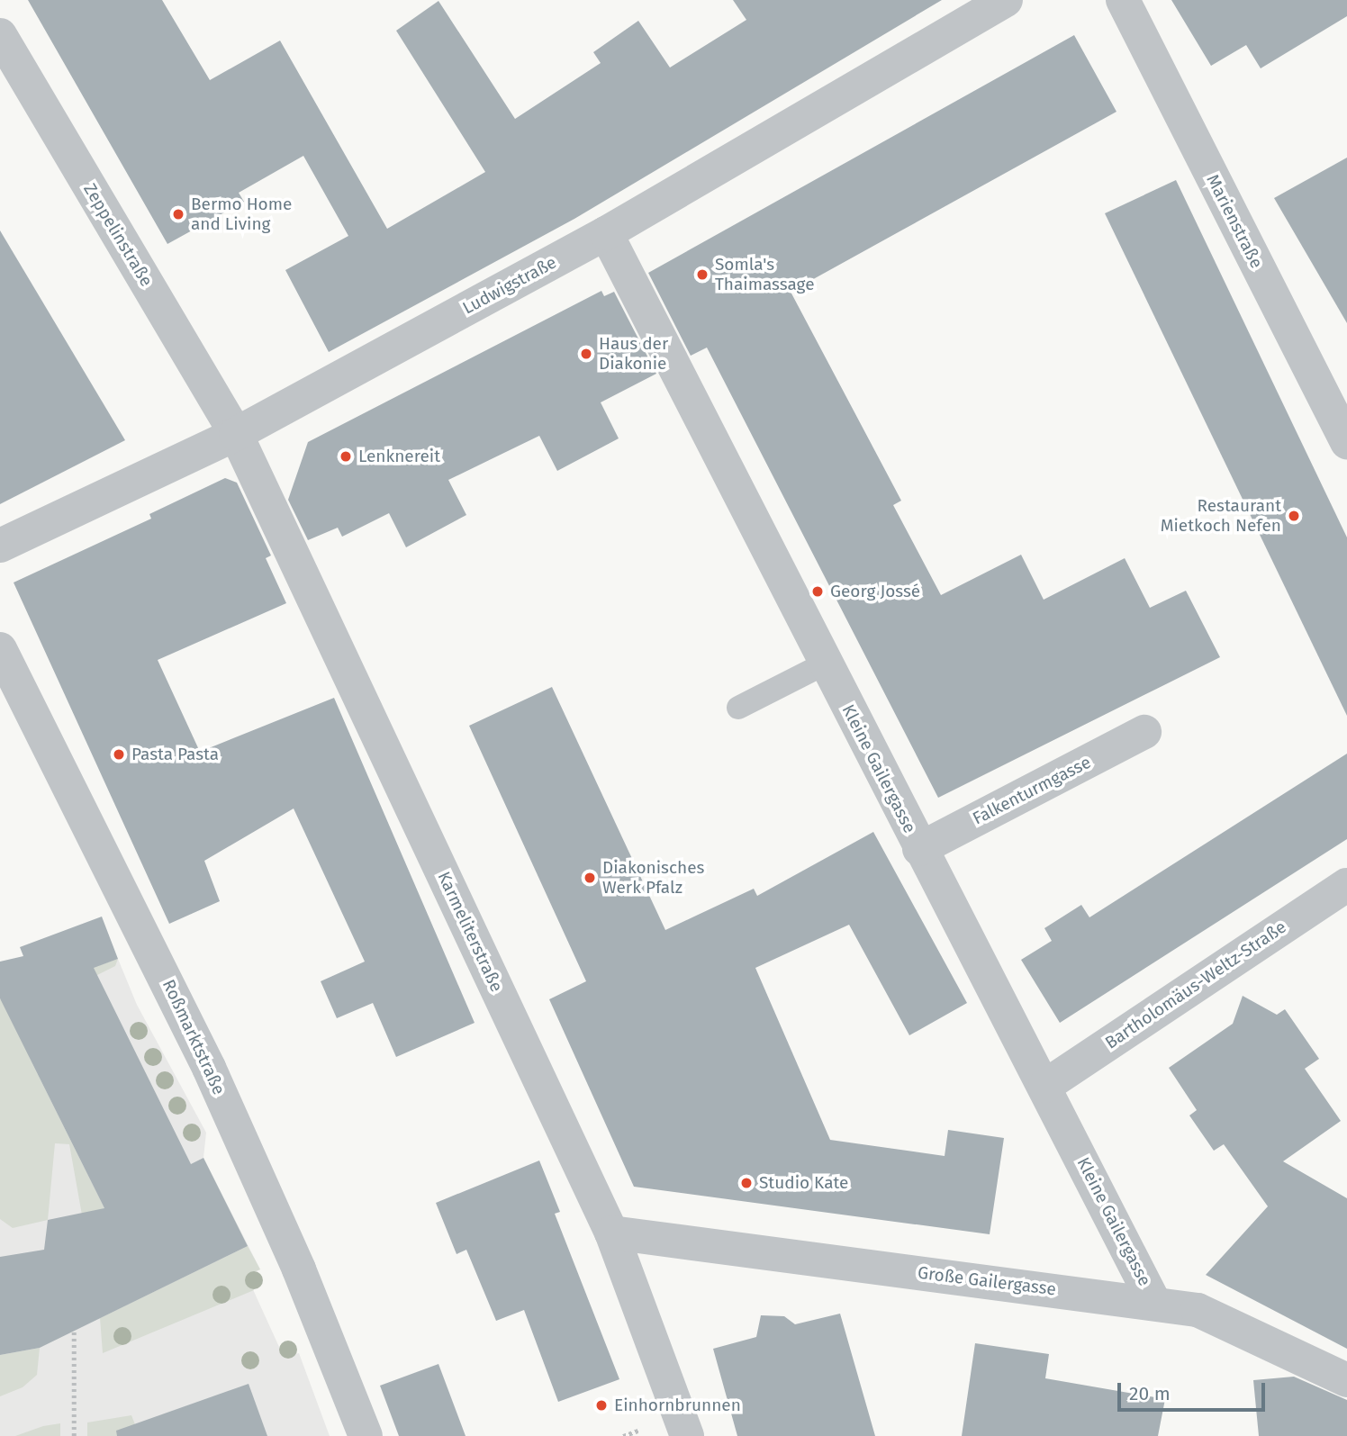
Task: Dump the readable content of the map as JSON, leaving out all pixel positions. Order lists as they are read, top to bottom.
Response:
{
  "streets": {
    "street": [
      "Marienstraße",
      "Zeppelinstraße",
      "Ludwigstraße",
      "Kleine Gailergasse",
      "Falkenturmgasse",
      "Karmeliterstraße",
      "Bartholomäus-Weltz-Straße",
      "Roßmarktstraße",
      "Große Gailergasse"
    ]
  },
  "crossings": [
    ["Zeppelinstraße", "Ludwigstraße"],
    ["Zeppelinstraße", "Karmeliterstraße"],
    ["Ludwigstraße", "Kleine Gailergasse"],
    ["Ludwigstraße", "Karmeliterstraße"],
    ["Kleine Gailergasse", "Falkenturmgasse"],
    ["Kleine Gailergasse", "Bartholomäus-Weltz-Straße"],
    ["Kleine Gailergasse", "Große Gailergasse"],
    ["Karmeliterstraße", "Große Gailergasse"]
  ],
  "places": [
    "Bermo Home and Living",
    "Somla's Thaimassage",
    "Haus der Diakonie",
    "Lenknereit",
    "Restaurant Mietkoch Nefen",
    "Georg Jossé",
    "Pasta Pasta",
    "Diakonisches Werk Pfalz",
    "Studio Kate",
    "Einhornbrunnen"
  ],
  "scale_bar": "20 m"
}
